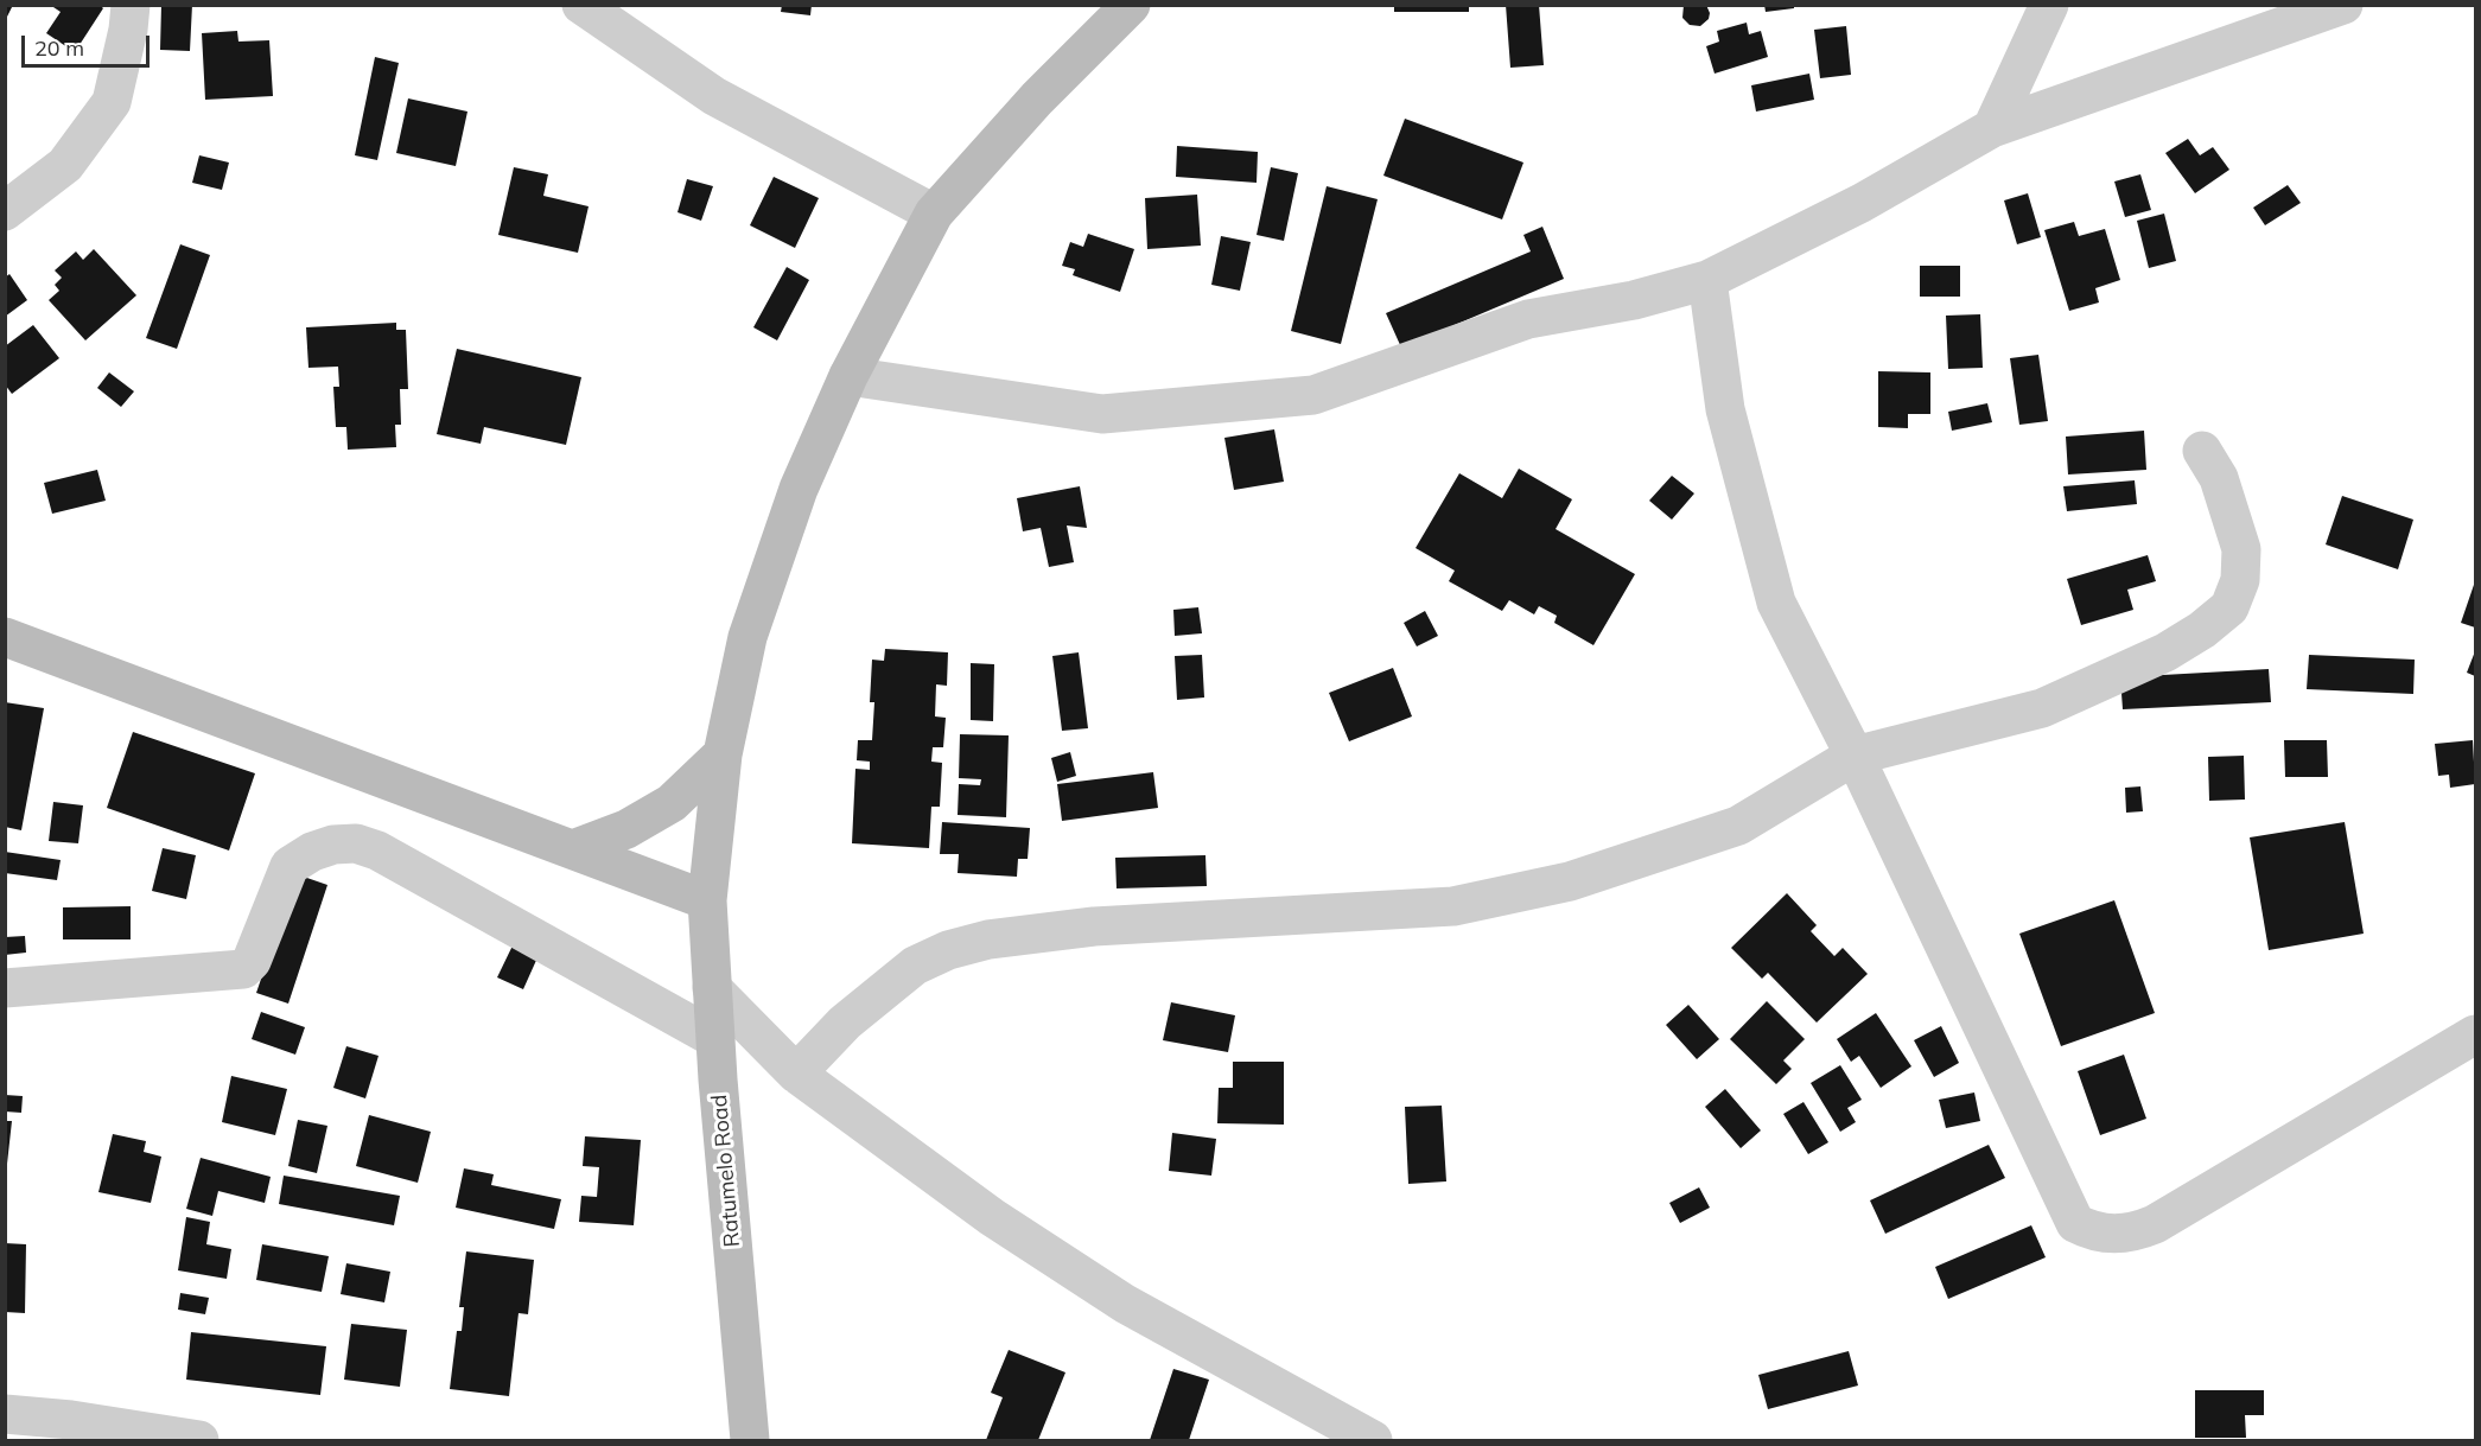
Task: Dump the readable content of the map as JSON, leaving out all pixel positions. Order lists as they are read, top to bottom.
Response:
{
  "streets": {
    "street": ["Ratumelo Road"]
  },
  "scale_bar": "20 m"
}
